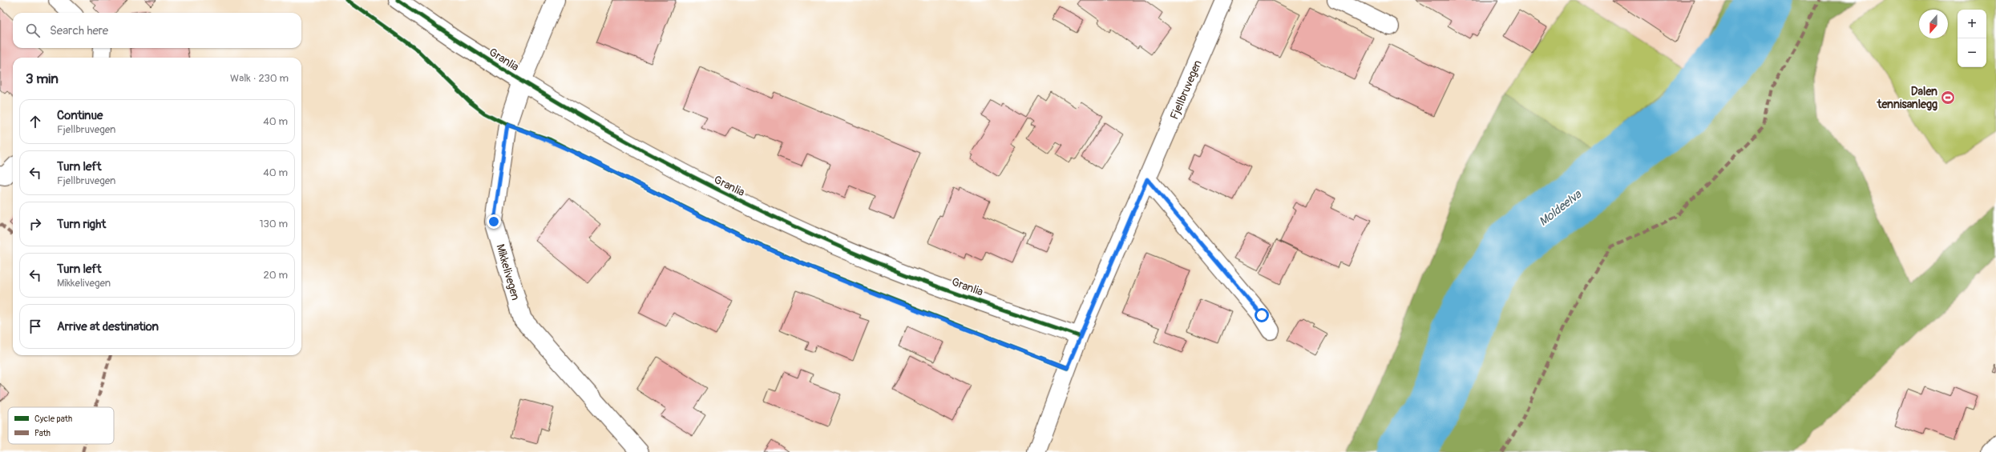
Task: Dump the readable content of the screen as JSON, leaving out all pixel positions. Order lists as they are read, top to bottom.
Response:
{
  "streets": {
    "street": ["Granlia", "Fjellbruvegen", "Mikkelivegen"]
  },
  "crossings": [
    ["Granlia", "Fjellbruvegen"],
    ["Granlia", "Mikkelivegen"]
  ],
  "water": ["Moldeelva"],
  "places": {
    "sports": ["Dalen tennisanlegg"]
  },
  "legend": ["Cycle path", "Path"],
  "north": "bottom",
  "page": {
    "map_buttons": ["+", "−"],
    "search": "Search here",
    "heading": ["3 min", "Walk · 230 m"],
    "list": [
      ["Continue", "Fjellbruvegen", "40 m"],
      ["Turn left", "Fjellbruvegen", "40 m"],
      ["Turn right", "130 m"],
      ["Turn left", "Mikkelivegen", "20 m"],
      "Arrive at destination"
    ]
  }
}
